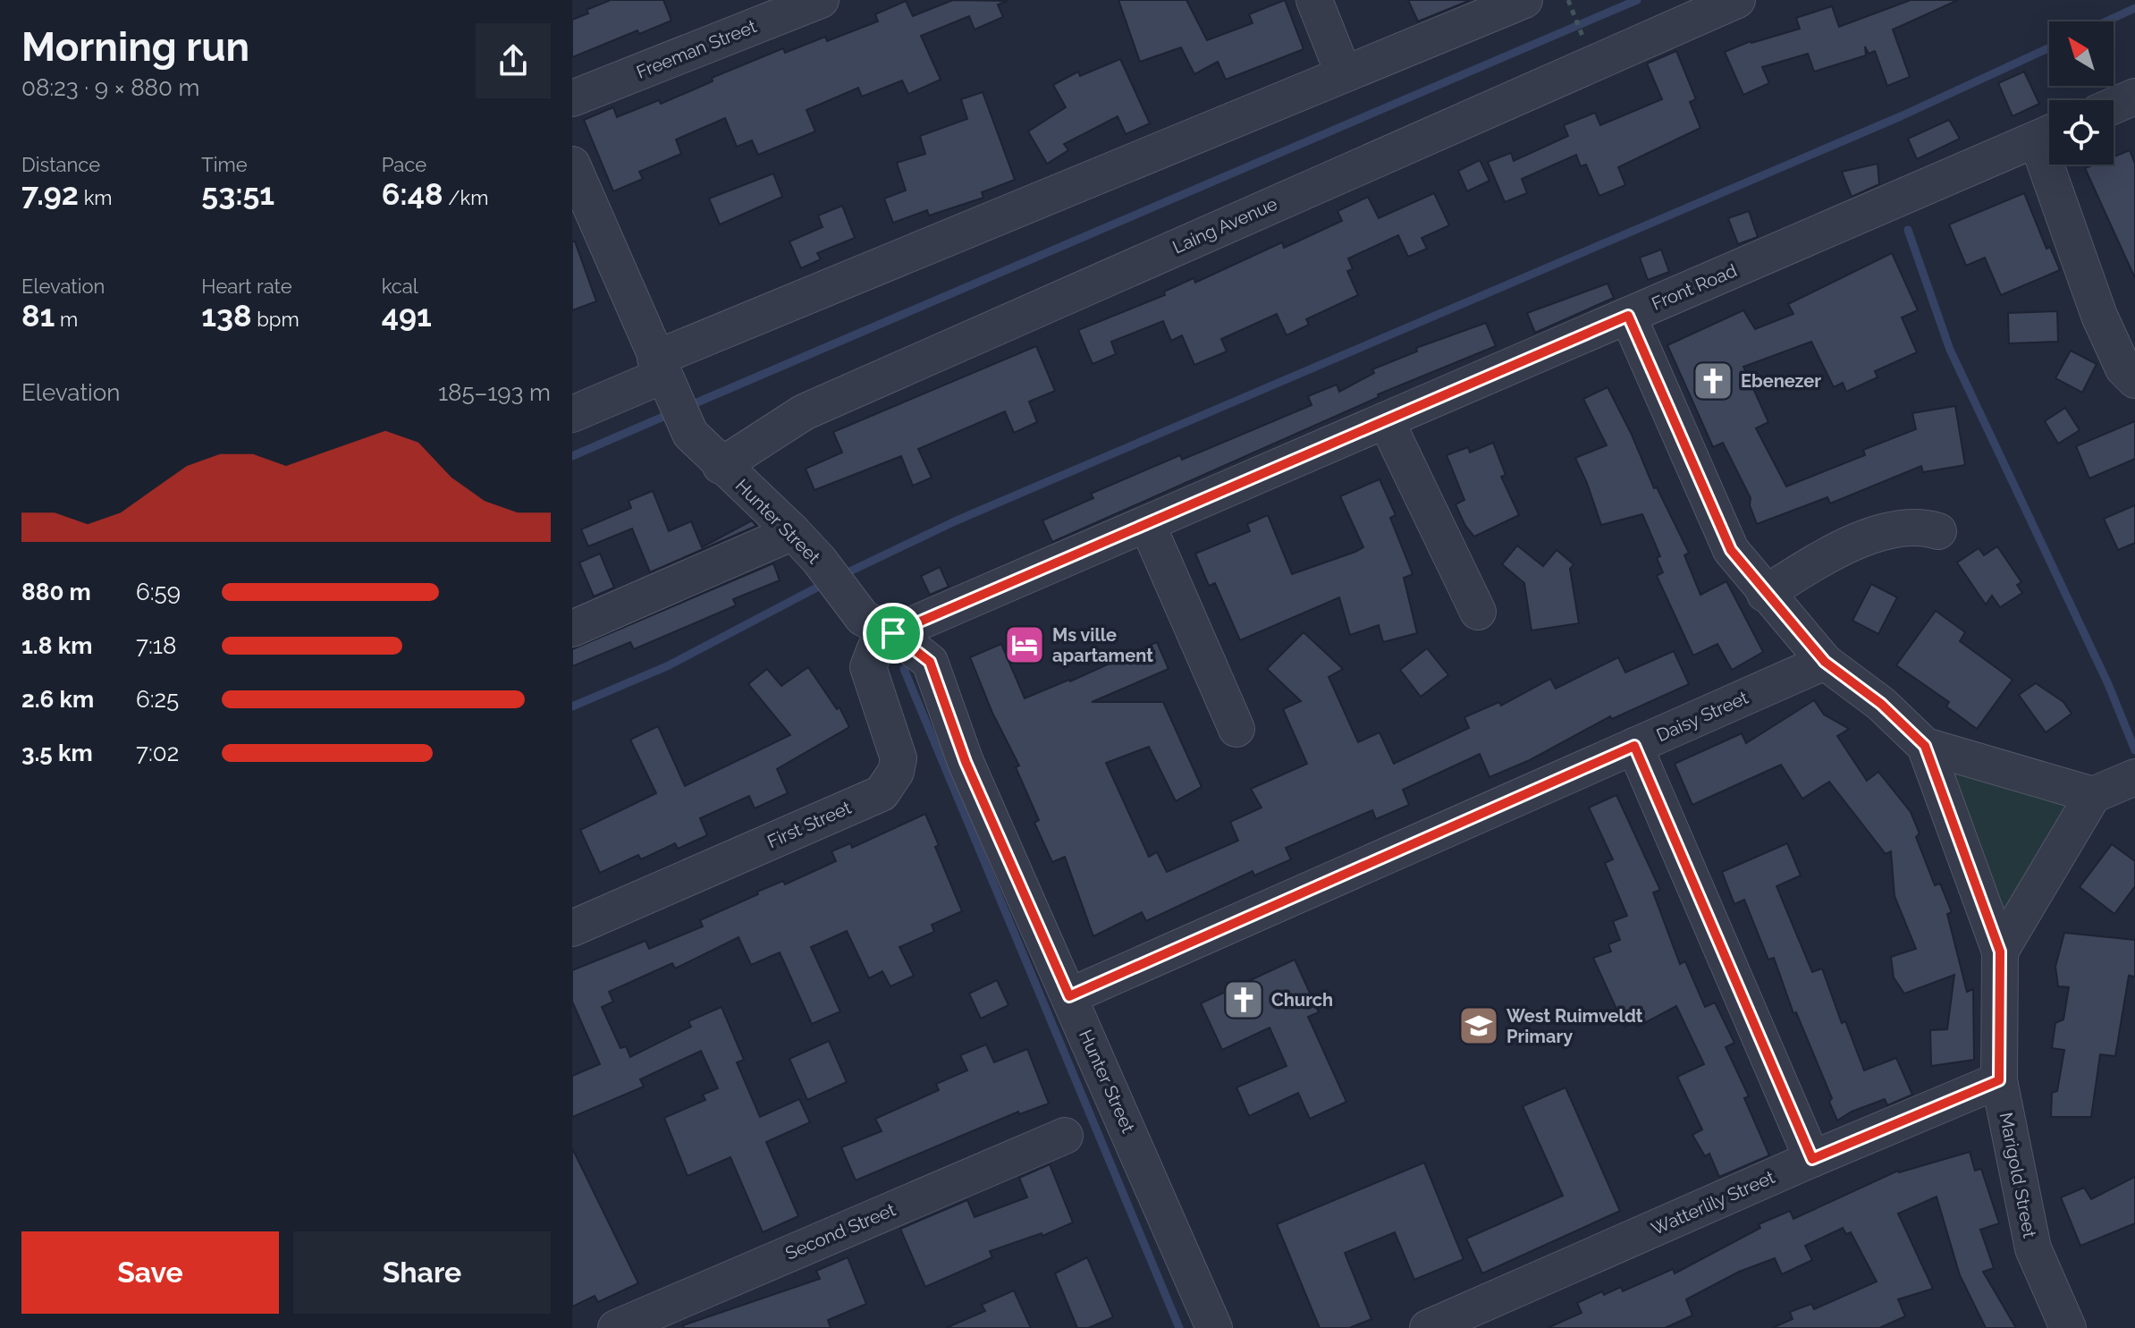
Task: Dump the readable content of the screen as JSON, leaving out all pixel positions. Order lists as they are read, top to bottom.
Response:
{
  "streets": {
    "street": [
      "Freeman Street",
      "Laing Avenue",
      "Front Road",
      "Hunter Street",
      "Daisy Street",
      "First Street",
      "Marigold Street",
      "Watterlily Street",
      "Second Street"
    ]
  },
  "crossings": [
    ["Laing Avenue", "Hunter Street"],
    ["Front Road", "Hunter Street"],
    ["Front Road", "First Street"],
    ["Front Road", "Marigold Street"],
    ["Hunter Street", "Daisy Street"],
    ["Hunter Street", "First Street"],
    ["Daisy Street", "Marigold Street"],
    ["Marigold Street", "Watterlily Street"]
  ],
  "places": {
    "church": ["Ebenezer", "Church"],
    "hotel": ["Ms ville apartament"],
    "school or university": ["West Ruimveldt Primary"]
  },
  "north": "top left",
  "page": {
    "heading": ["Morning run", "08:23 · 9 × 880 m"],
    "stats": [
      ["Distance", "7.92 km"],
      ["Time", "53:51"],
      ["Pace", "6:48 /km"],
      ["Elevation", "81 m"],
      ["Heart rate", "138 bpm"],
      ["kcal", "491"]
    ],
    "chart": ["Elevation", "185–193 m"],
    "list": [
      {
        "name": "880 m",
        "note": "6:59"
      },
      {
        "name": "1.8 km",
        "note": "7:18"
      },
      {
        "name": "2.6 km",
        "note": "6:25"
      },
      {
        "name": "3.5 km",
        "note": "7:02"
      }
    ],
    "buttons": ["Save", "Share"]
  }
}
